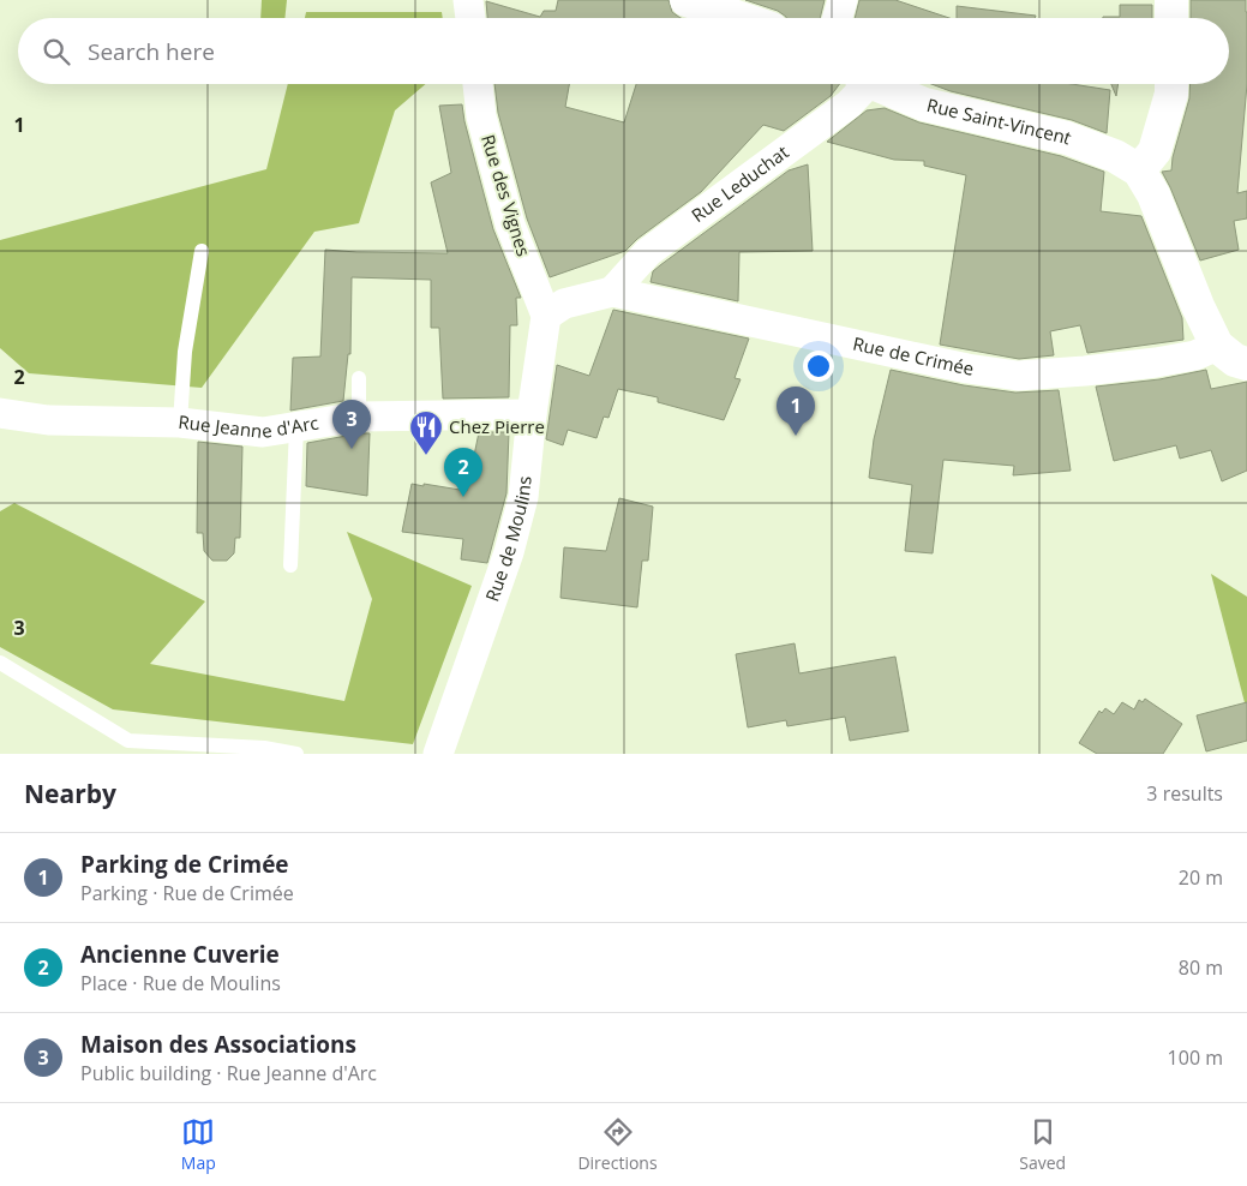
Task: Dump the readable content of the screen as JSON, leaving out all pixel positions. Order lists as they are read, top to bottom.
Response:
{
  "streets": {
    "street": [
      "Rue Saint-Vincent",
      "Rue Leduchat",
      "Rue des Vignes",
      "Rue de Crimée",
      "Rue Jeanne d'Arc",
      "Rue de Moulins"
    ]
  },
  "crossings": [
    ["Rue Leduchat", "Rue de Crimée"],
    ["Rue des Vignes", "Rue de Crimée"],
    ["Rue des Vignes", "Rue de Moulins"],
    ["Rue de Crimée", "Rue de Moulins"],
    ["Rue Jeanne d'Arc", "Rue de Moulins"]
  ],
  "places": {
    "restaurant": ["Chez Pierre"]
  },
  "page": {
    "search": "Search here",
    "pins": ["1", "3", "2"],
    "heading": ["Nearby", "3 results"],
    "list": [
      {
        "mark": "1",
        "name": "Parking de Crimée",
        "note": "Parking · Rue de Crimée",
        "value": "20 m"
      },
      {
        "mark": "2",
        "name": "Ancienne Cuverie",
        "note": "Place · Rue de Moulins",
        "value": "80 m"
      },
      {
        "mark": "3",
        "name": "Maison des Associations",
        "note": "Public building · Rue Jeanne d'Arc",
        "value": "100 m"
      }
    ],
    "nav": ["Map", "Directions", "Saved"]
  },
  "grid": {
    "rows": ["1", "2", "3"]
  }
}
